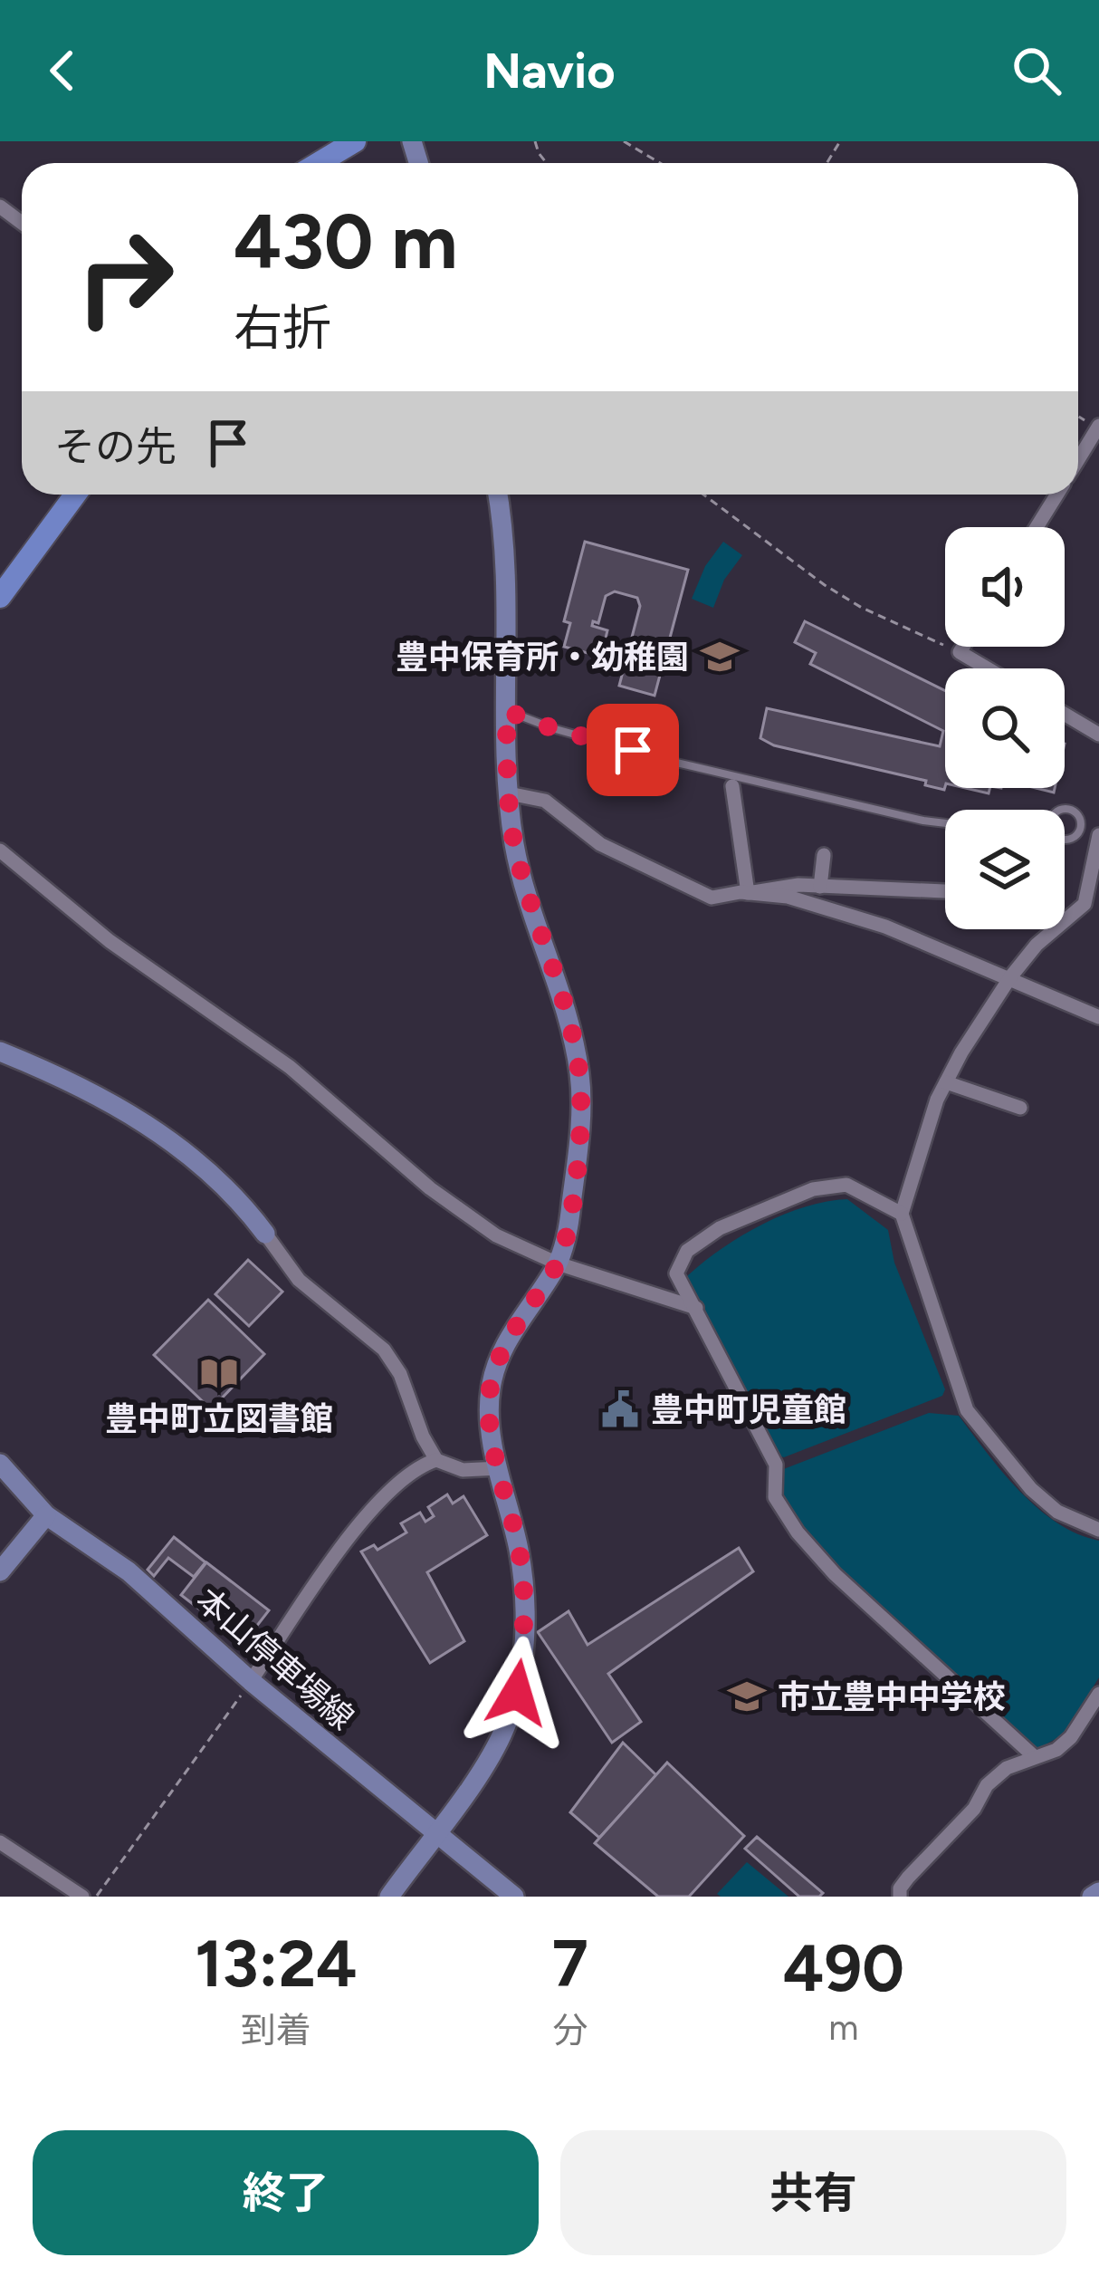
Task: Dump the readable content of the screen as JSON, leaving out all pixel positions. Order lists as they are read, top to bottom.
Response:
{
  "streets": {
    "street": ["本山停車場線"]
  },
  "places": {
    "school or university": ["豊中保育所・幼稚園", "市立豊中中学校"],
    "library": ["豊中町立図書館"],
    "public building": ["豊中町児童館"]
  },
  "page": {
    "header": "Navio",
    "turn": ["430 m", "右折"],
    "then": "その先",
    "eta": [
      "13:24",
      "到着",
      "7",
      "分",
      "490",
      "m"
    ],
    "buttons": ["終了", "共有"]
  }
}
